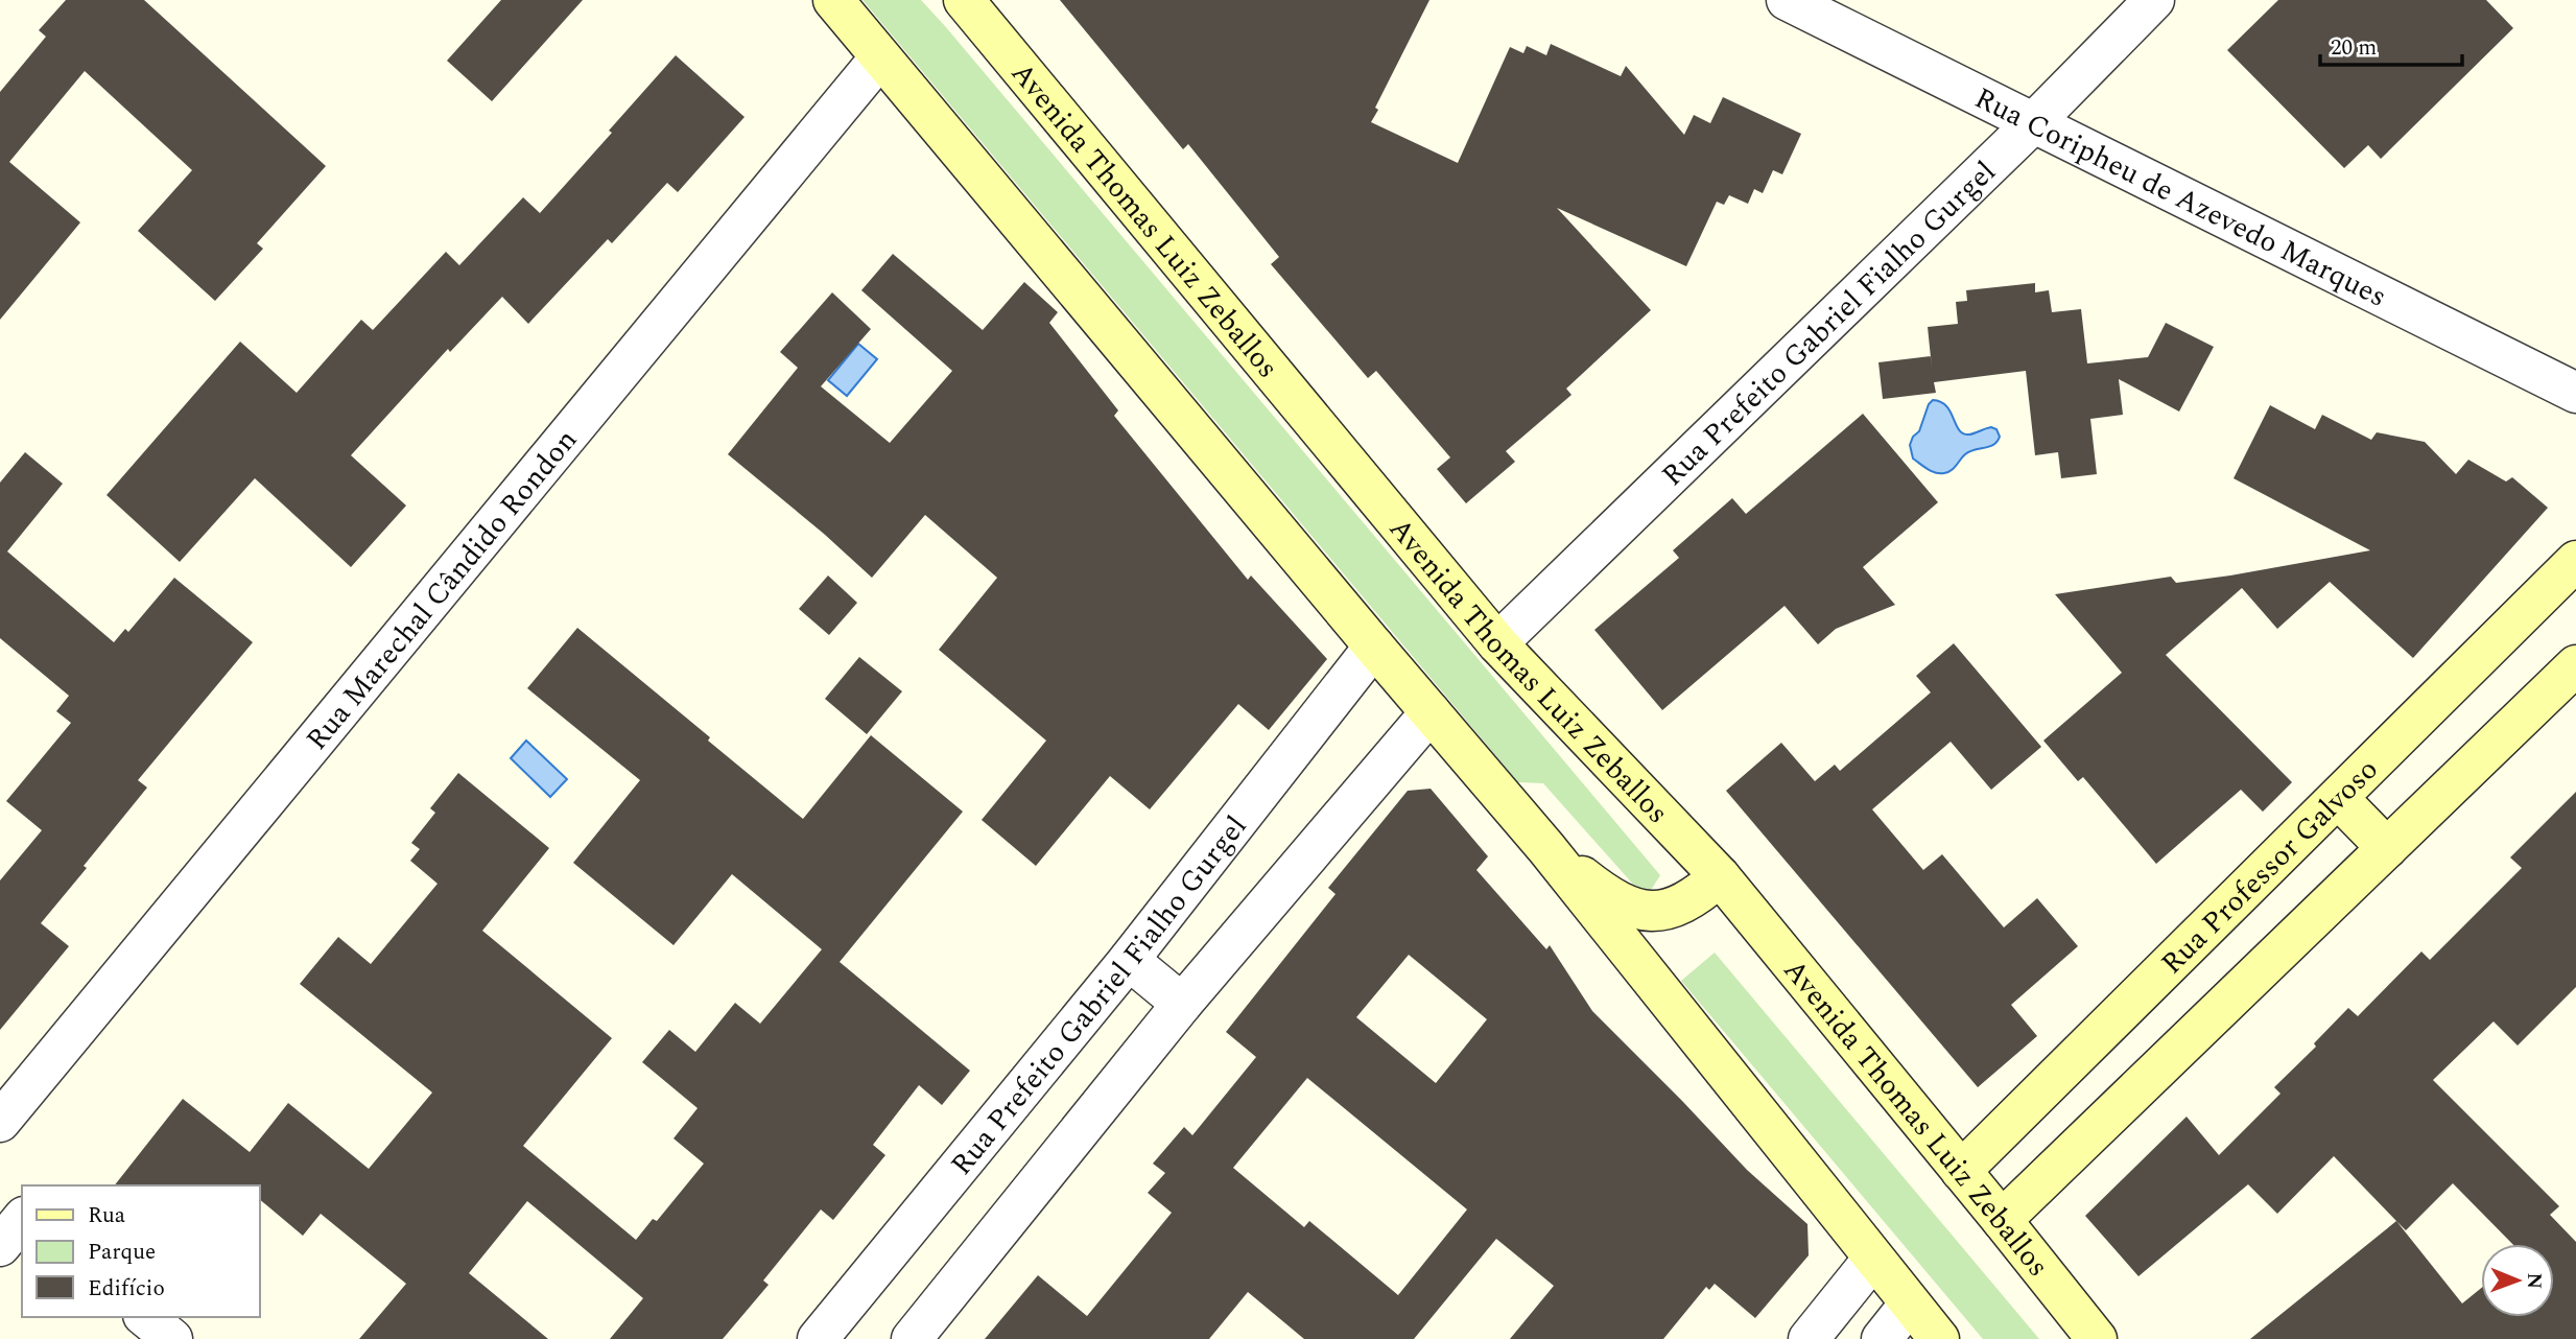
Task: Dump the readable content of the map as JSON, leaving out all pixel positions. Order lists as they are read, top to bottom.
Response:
{
  "streets": {
    "main road": ["Avenida Thomas Luiz Zeballos", "Rua Professor Galvoso"],
    "street": ["Rua Coripheu de Azevedo Marques", "Rua Prefeito Gabriel Fialho Gurgel", "Rua Marechal Cândido Rondon"]
  },
  "crossings": [
    ["Rua Coripheu de Azevedo Marques", "Rua Prefeito Gabriel Fialho Gurgel"],
    ["Avenida Thomas Luiz Zeballos", "Rua Prefeito Gabriel Fialho Gurgel"],
    ["Avenida Thomas Luiz Zeballos", "Rua Professor Galvoso"]
  ],
  "legend": ["Rua", "Parque", "Edifício"],
  "scale_bar": "20 m",
  "north": "right"
}
